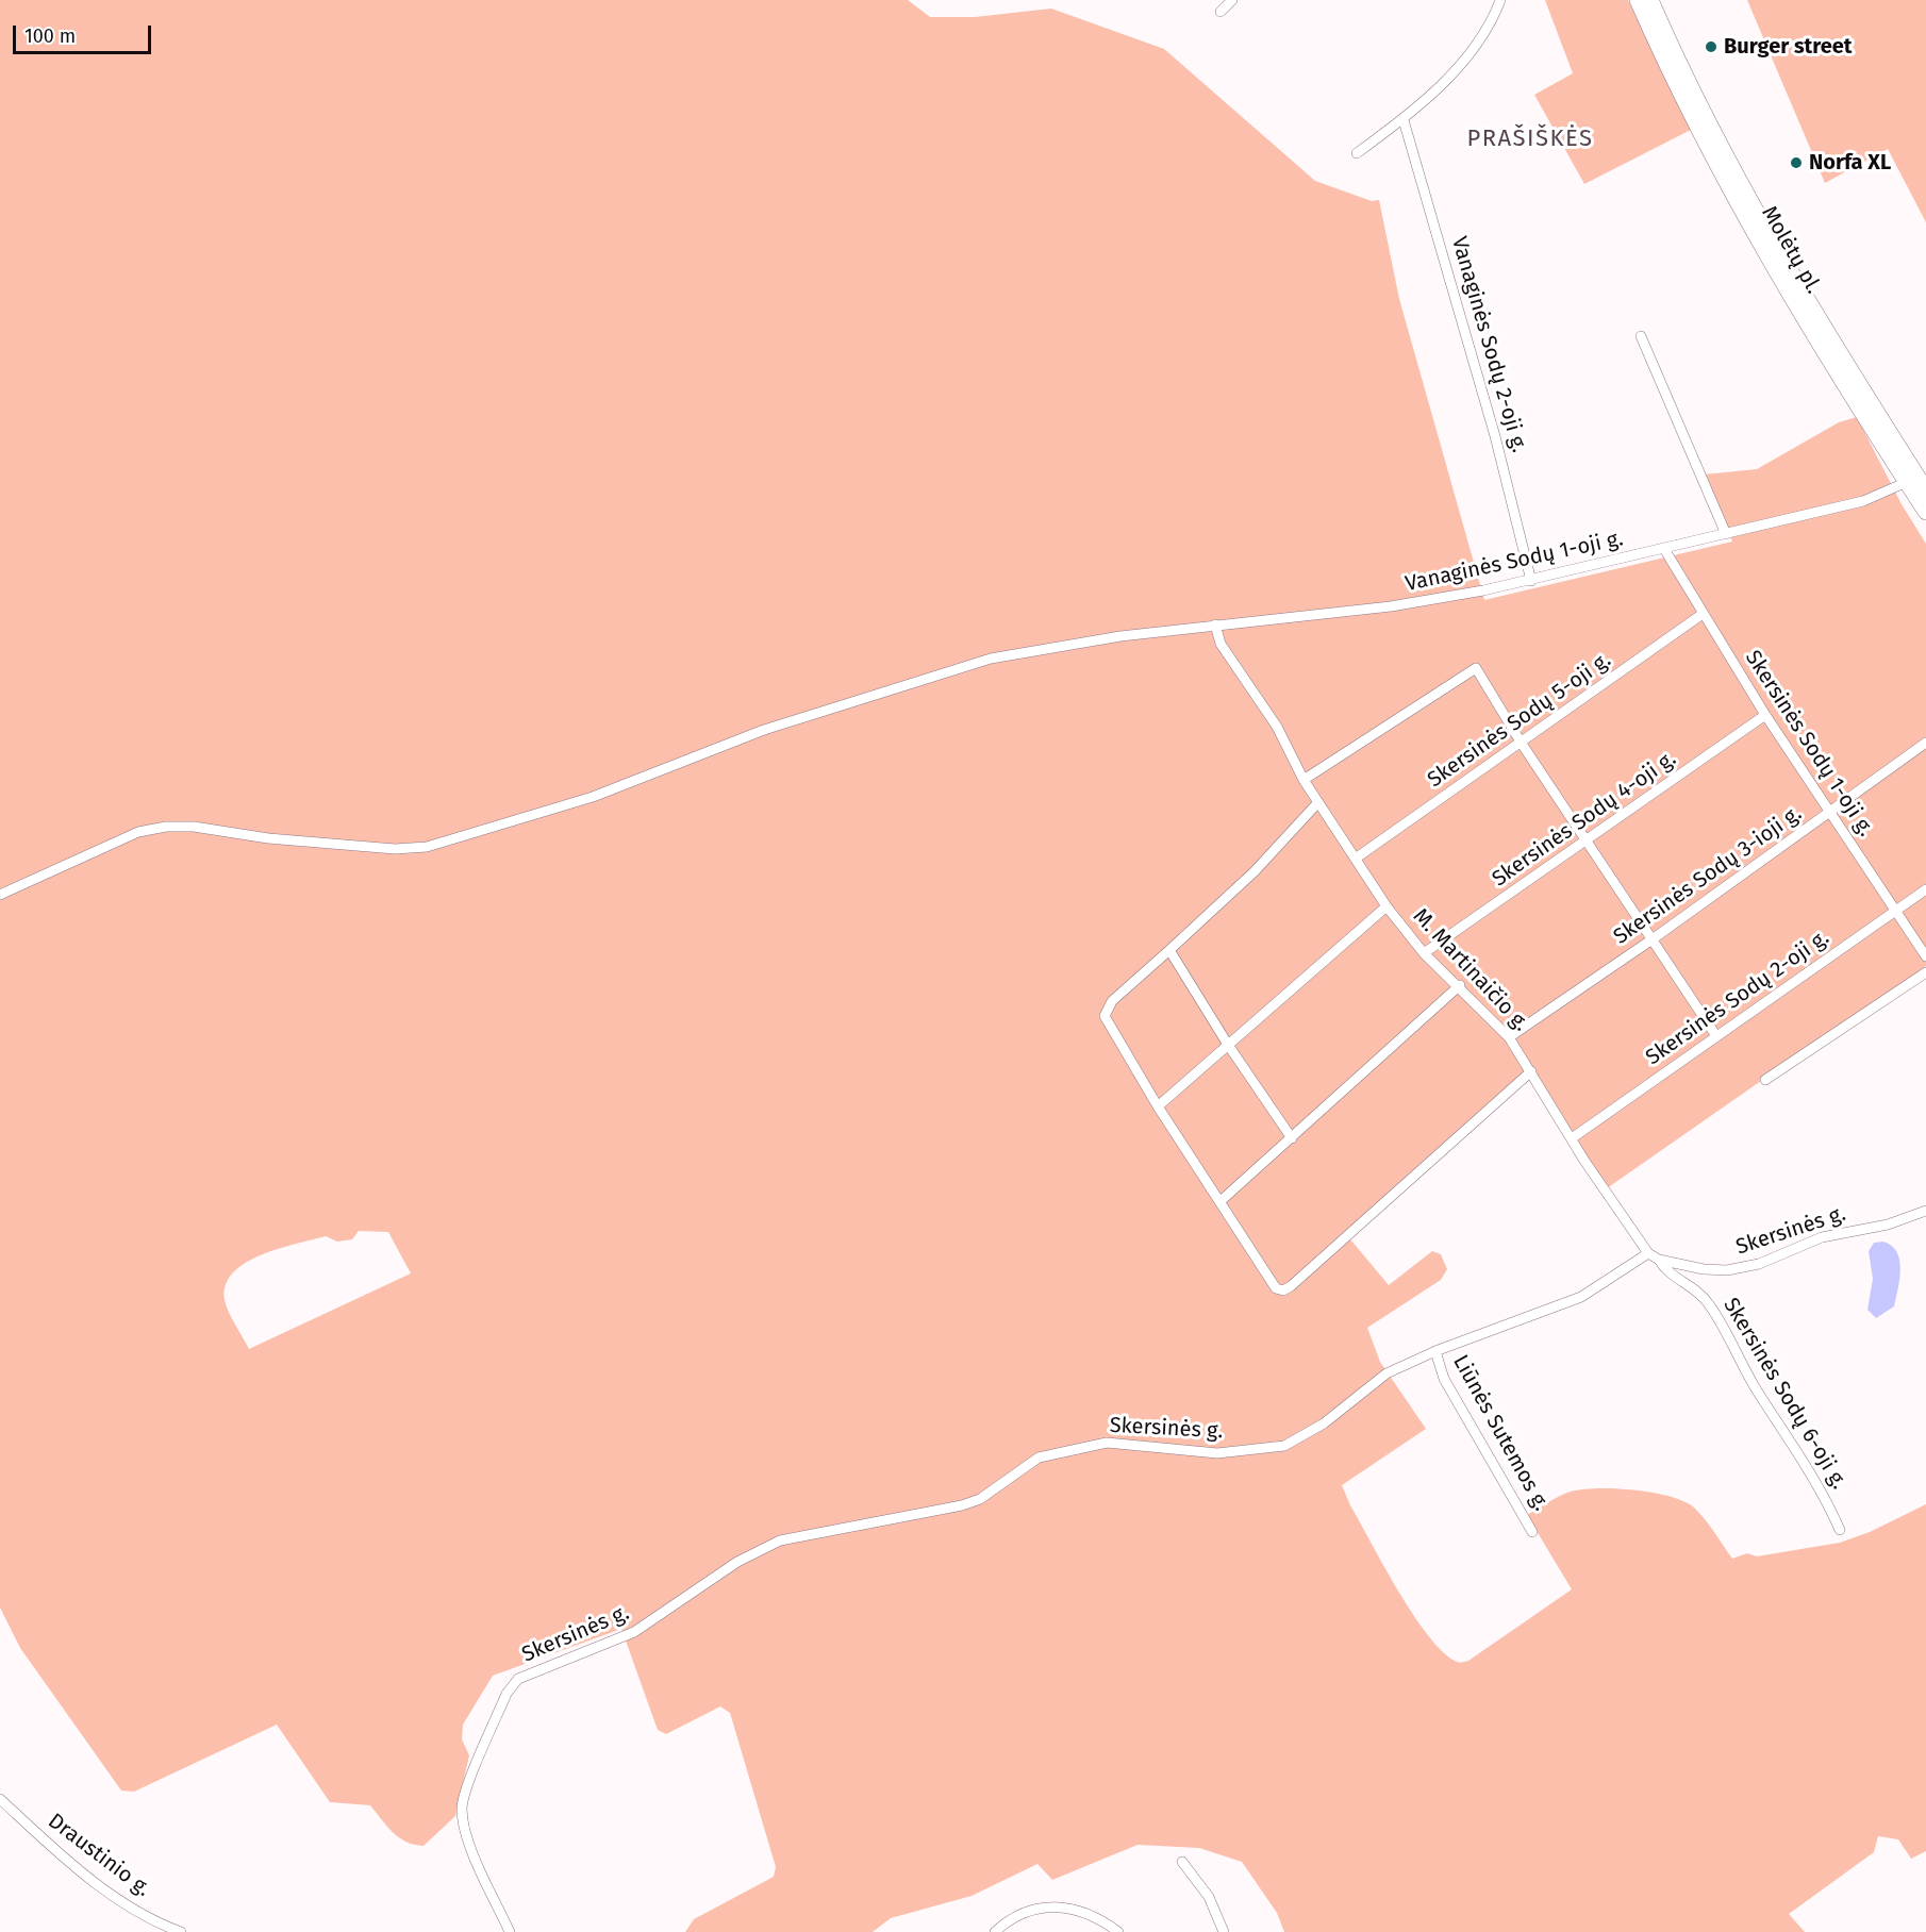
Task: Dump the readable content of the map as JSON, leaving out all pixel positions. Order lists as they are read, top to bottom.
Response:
{
  "streets": {
    "highway": ["Molėtų pl."],
    "street": [
      "Vanaginės Sodų 2-oji g.",
      "Vanaginės Sodų 1-oji g.",
      "Skersinės Sodų 5-oji g.",
      "Skersinės Sodų 1-oji g.",
      "Skersinės Sodų 4-oji g.",
      "Skersinės Sodų 3-ioji g.",
      "M. Martinaičio g.",
      "Skersinės Sodų 2-oji g.",
      "Skersinės g.",
      "Skersinės Sodų 6-oji g.",
      "Liūnės Sutemos g.",
      "Draustinio g."
    ]
  },
  "crossings": [
    ["Molėtų pl.", "Vanaginės Sodų 1-oji g."],
    ["Vanaginės Sodų 2-oji g.", "Vanaginės Sodų 1-oji g."],
    ["Vanaginės Sodų 1-oji g.", "Skersinės Sodų 1-oji g."],
    ["Skersinės Sodų 5-oji g.", "Skersinės Sodų 1-oji g."],
    ["Skersinės Sodų 5-oji g.", "M. Martinaičio g."],
    ["Skersinės Sodų 1-oji g.", "Skersinės Sodų 4-oji g."],
    ["Skersinės Sodų 1-oji g.", "Skersinės Sodų 3-ioji g."],
    ["Skersinės Sodų 1-oji g.", "Skersinės Sodų 2-oji g."],
    ["Skersinės Sodų 4-oji g.", "M. Martinaičio g."],
    ["Skersinės Sodų 3-ioji g.", "M. Martinaičio g."],
    ["M. Martinaičio g.", "Skersinės Sodų 2-oji g."],
    ["M. Martinaičio g.", "Skersinės g."],
    ["Skersinės g.", "Skersinės Sodų 6-oji g."],
    ["Skersinės g.", "Liūnės Sutemos g."]
  ],
  "districts": ["PRAŠIŠKĖS"],
  "places": ["Burger street", "Norfa XL"],
  "scale_bar": "100 m"
}
